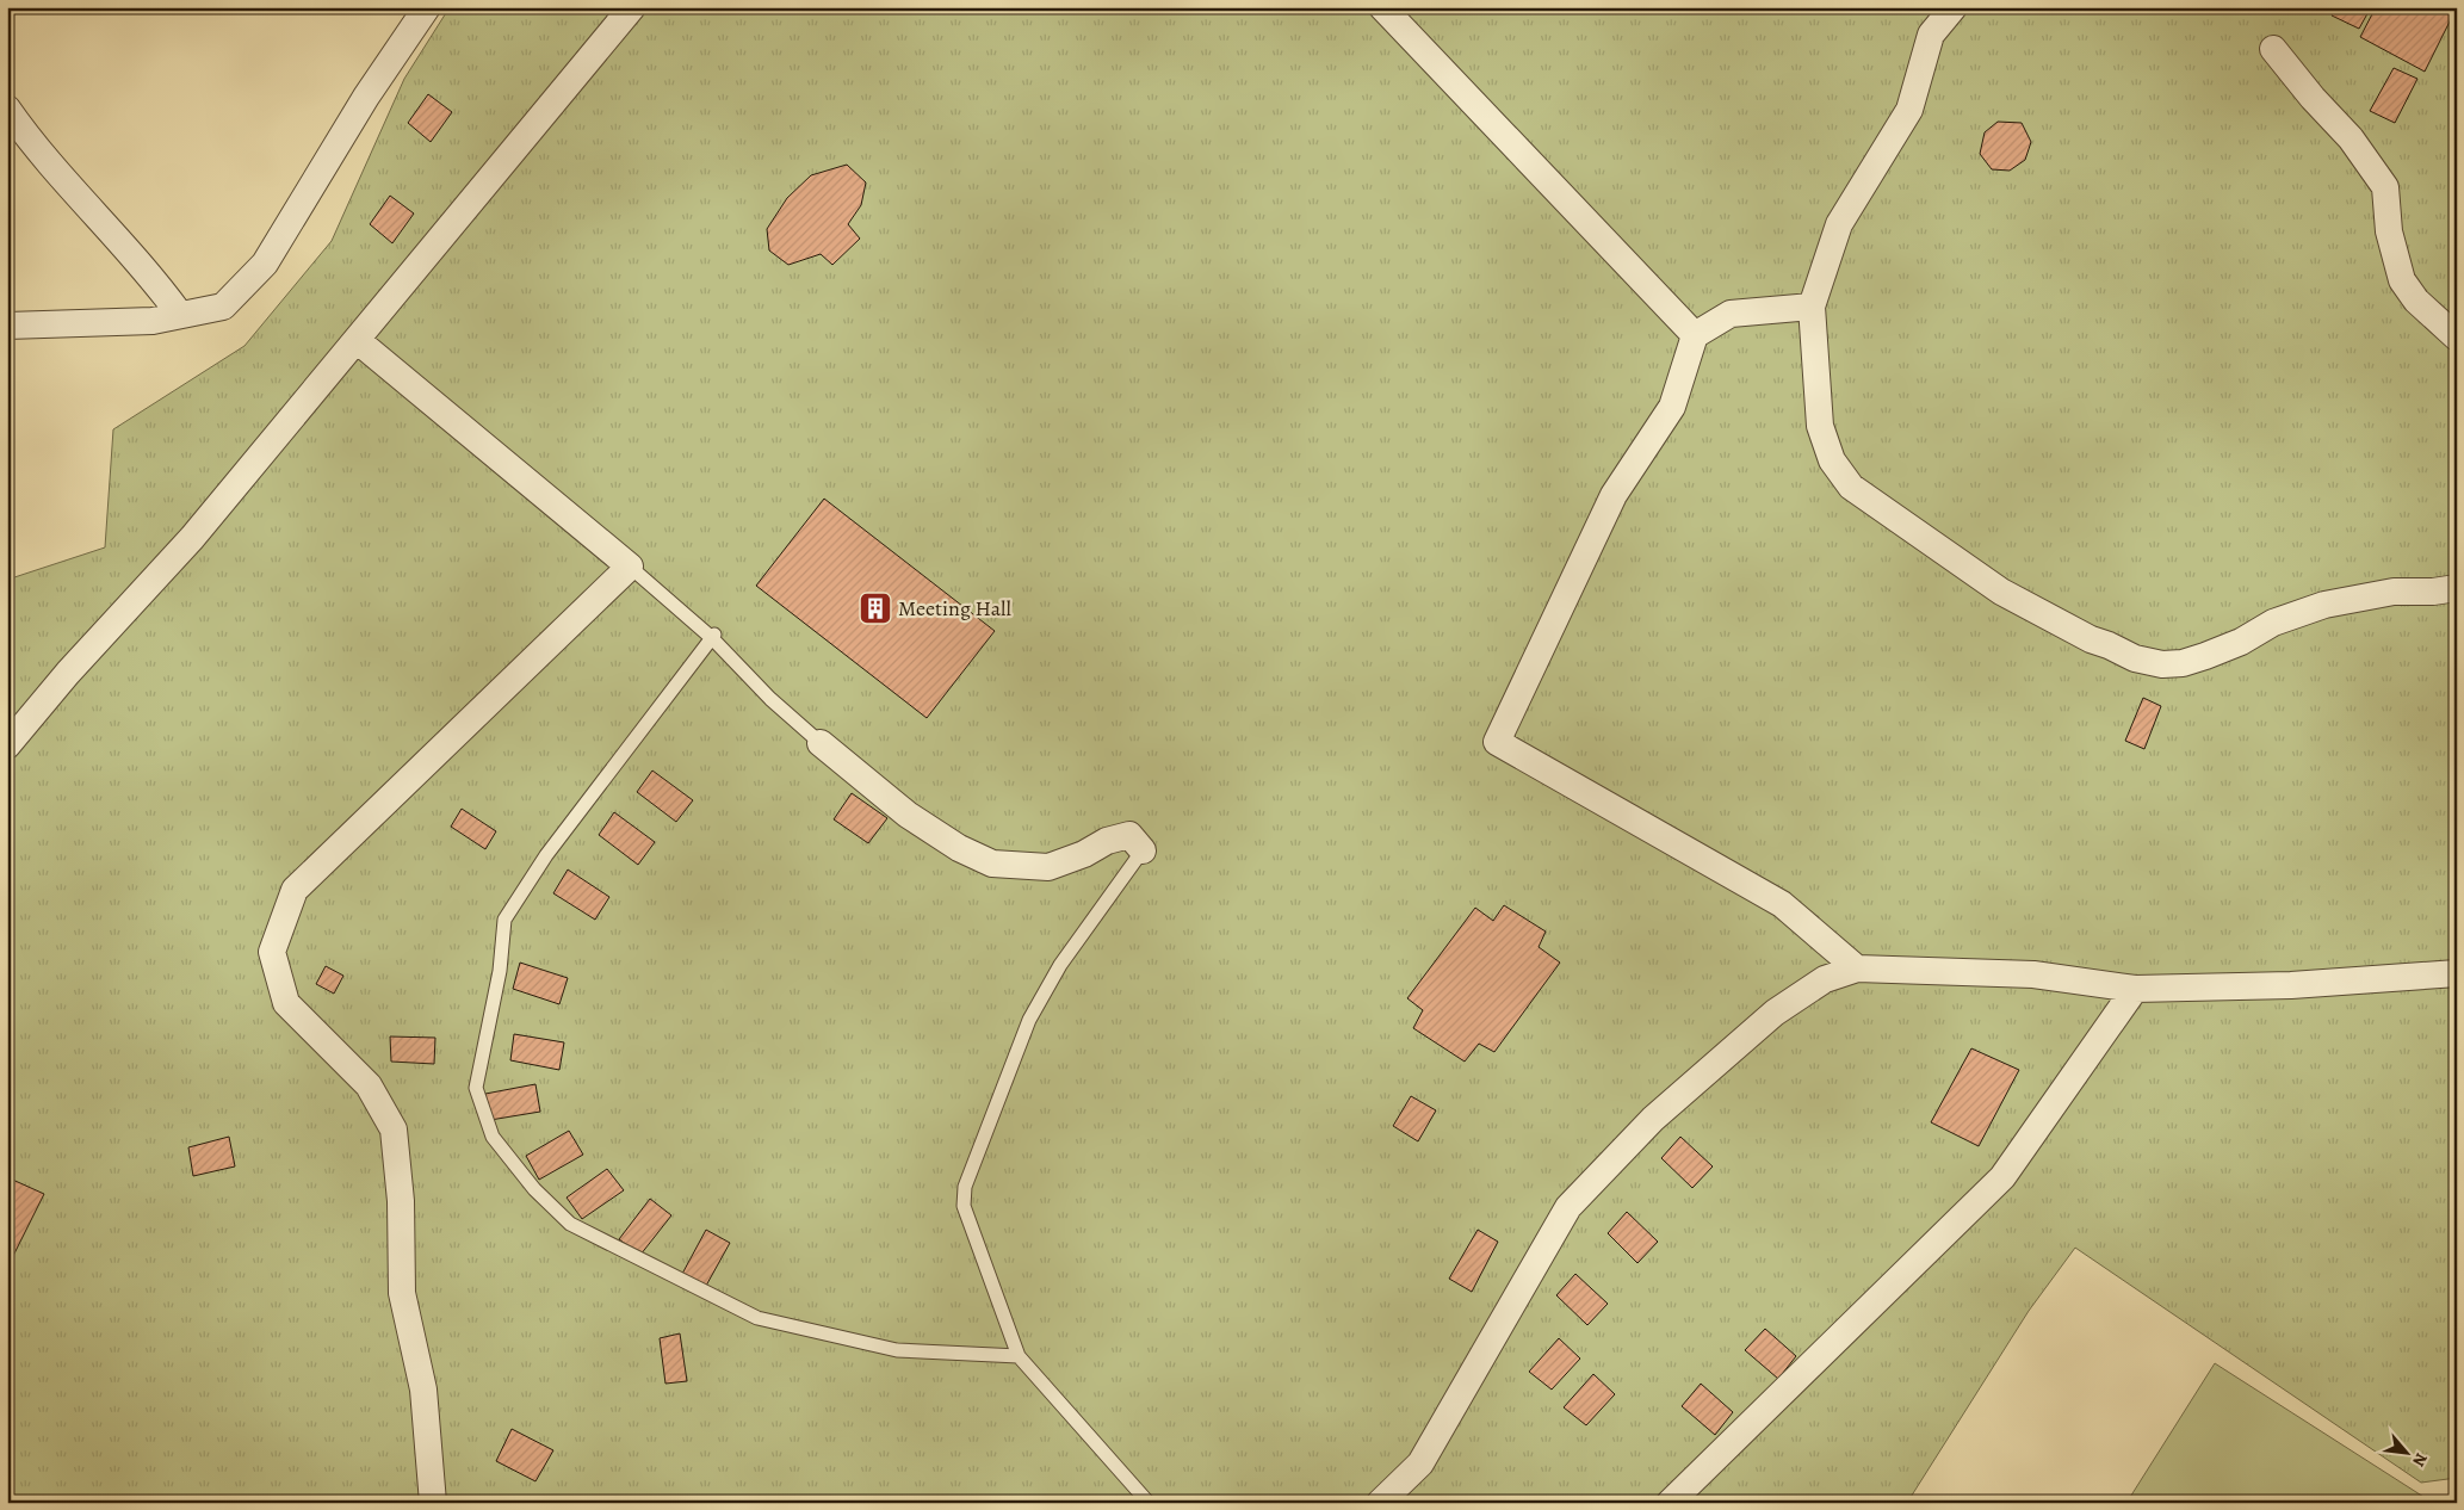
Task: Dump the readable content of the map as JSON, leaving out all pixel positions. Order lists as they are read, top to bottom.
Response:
{
  "places": {
    "building": ["Meeting Hall"]
  },
  "north": "bottom right"
}
